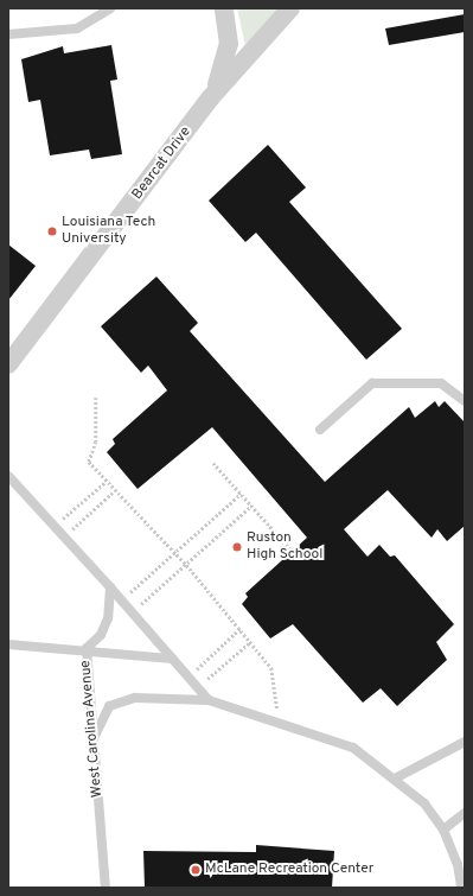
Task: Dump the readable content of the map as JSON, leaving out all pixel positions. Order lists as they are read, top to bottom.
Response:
{
  "streets": {
    "street": ["Bearcat Drive"],
    "lane": ["West Carolina Avenue"]
  },
  "places": ["Louisiana Tech University", "Ruston High School", "McLane Recreation Center"]
}
